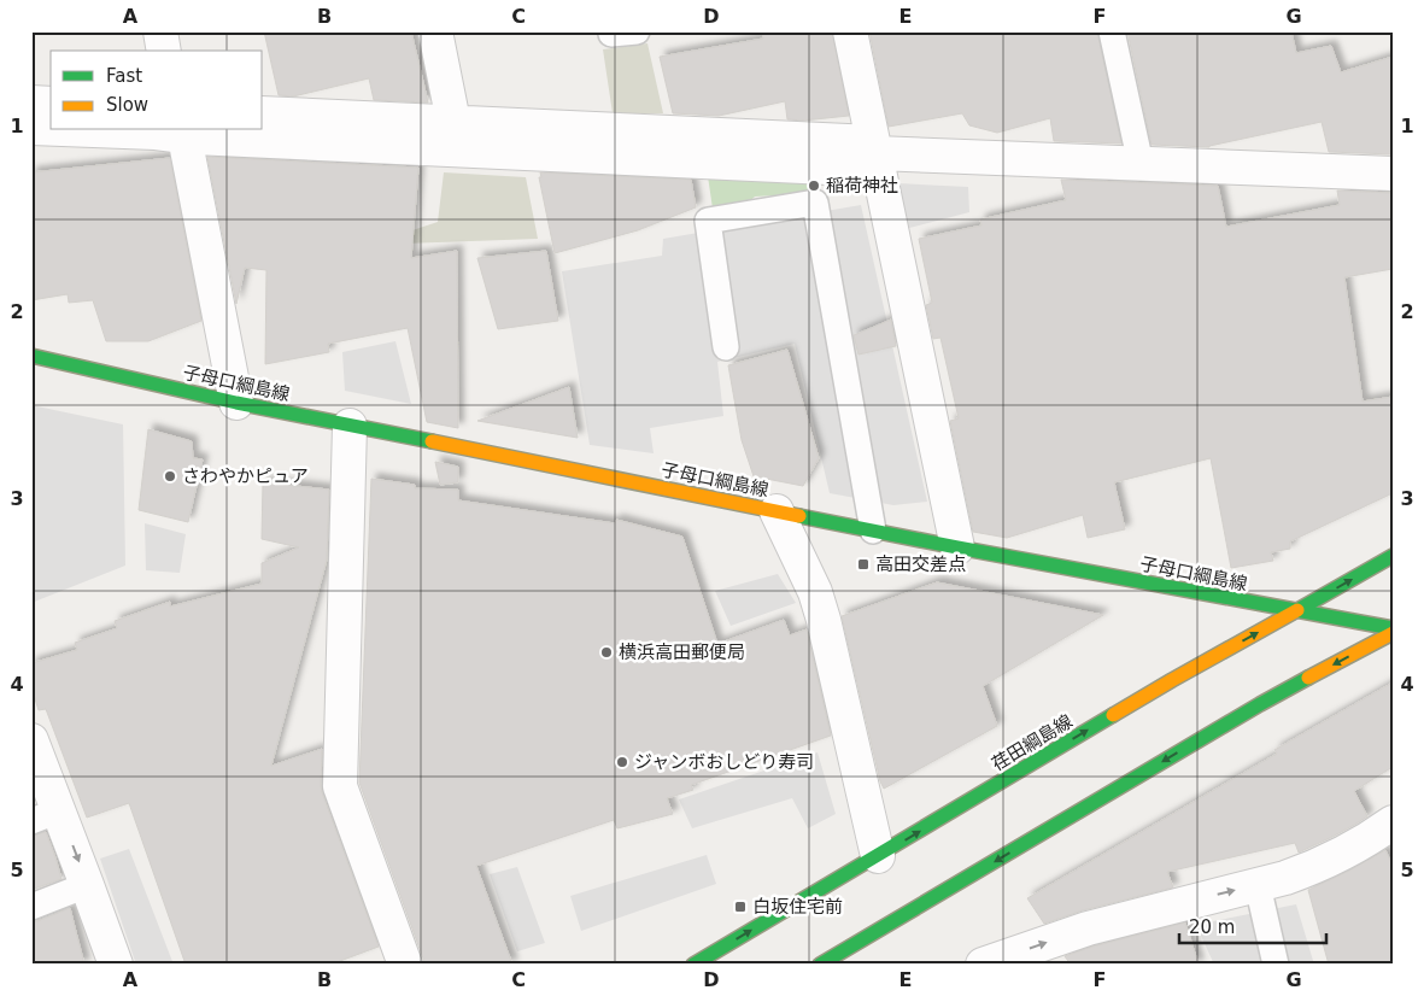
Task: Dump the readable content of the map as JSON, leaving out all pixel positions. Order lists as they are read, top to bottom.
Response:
{
  "streets": {
    "main road": ["子母口綱島線", "荏田綱島線"]
  },
  "crossings": [
    ["子母口綱島線", "荏田綱島線"]
  ],
  "places": {
    "other": [
      "稲荷神社",
      "さわやかピュア",
      "横浜高田郵便局",
      "ジャンボおしどり寿司"
    ],
    "transit": ["高田交差点", "白坂住宅前"]
  },
  "legend": ["Fast", "Slow"],
  "scale_bar": "20 m",
  "grid": {
    "columns": [
      "A",
      "B",
      "C",
      "D",
      "E",
      "F",
      "G"
    ],
    "rows": [
      "1",
      "2",
      "3",
      "4",
      "5"
    ]
  }
}
